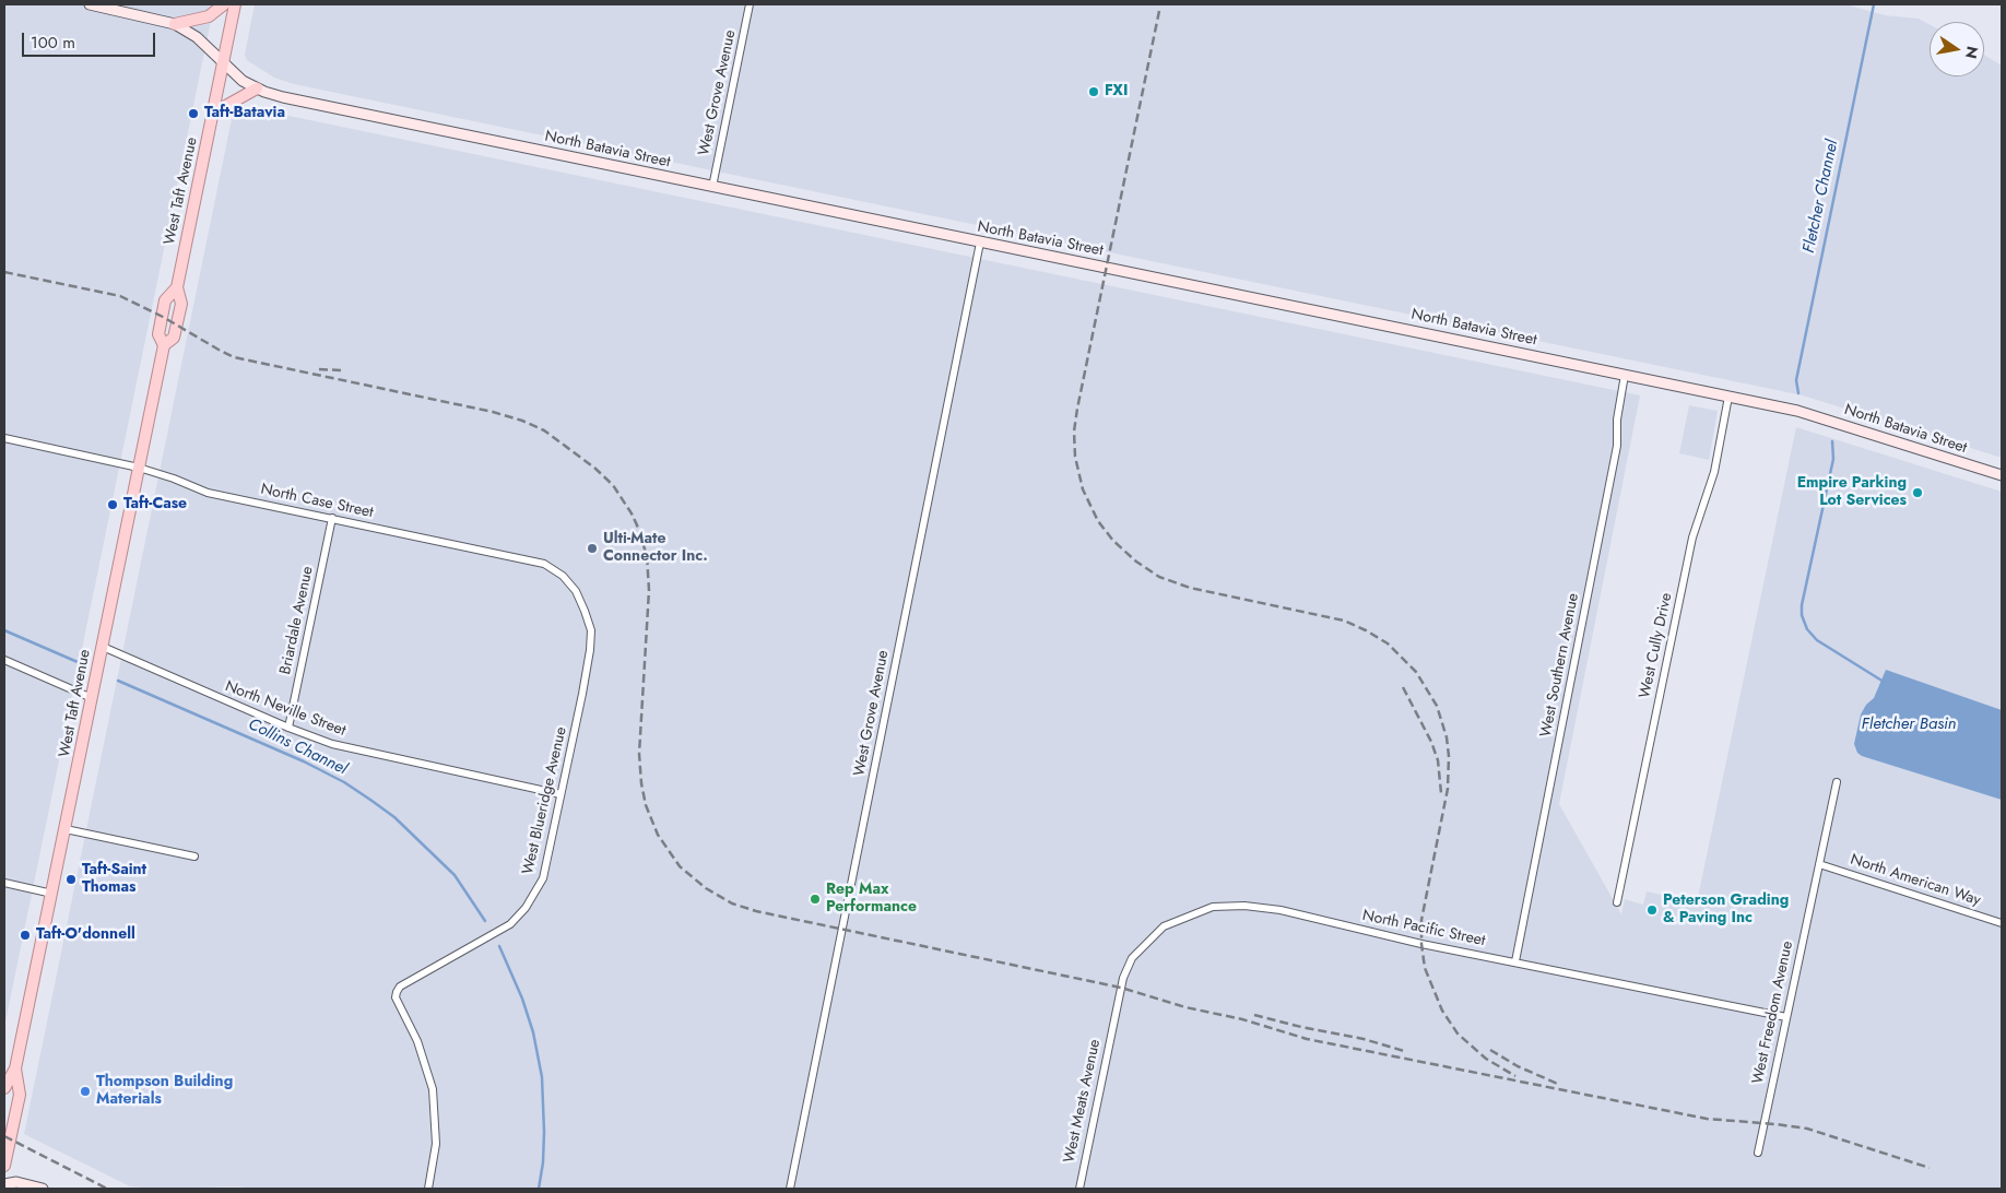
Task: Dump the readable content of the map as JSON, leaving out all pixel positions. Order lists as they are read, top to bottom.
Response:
{
  "streets": {
    "main road": ["North Batavia Street", "West Taft Avenue"],
    "street": [
      "West Grove Avenue",
      "North Case Street",
      "Briardale Avenue",
      "West Cully Drive",
      "West Southern Avenue",
      "North Neville Street",
      "West Blueridge Avenue",
      "North American Way",
      "North Pacific Street",
      "West Freedom Avenue",
      "West Meats Avenue"
    ]
  },
  "crossings": [
    ["West Grove Avenue", "North Batavia Street"],
    ["North Batavia Street", "West Taft Avenue"],
    ["North Batavia Street", "West Cully Drive"],
    ["North Batavia Street", "West Southern Avenue"],
    ["West Taft Avenue", "North Case Street"],
    ["West Taft Avenue", "North Neville Street"],
    ["North Case Street", "Briardale Avenue"],
    ["North Case Street", "West Blueridge Avenue"],
    ["Briardale Avenue", "North Neville Street"],
    ["West Southern Avenue", "North Pacific Street"],
    ["North Neville Street", "West Blueridge Avenue"],
    ["North American Way", "West Freedom Avenue"],
    ["North Pacific Street", "West Freedom Avenue"],
    ["North Pacific Street", "West Meats Avenue"]
  ],
  "water": ["Fletcher Channel", "Fletcher Basin", "Collins Channel"],
  "places": [
    "FXI",
    "Taft-Batavia",
    "Empire Parking Lot Services",
    "Taft-Case",
    "Ulti-Mate Connector Inc.",
    "Taft-Saint Thomas",
    "Rep Max Performance",
    "Peterson Grading & Paving Inc",
    "Taft-O'donnell",
    "Thompson Building Materials"
  ],
  "scale_bar": "100 m",
  "north": "right"
}
